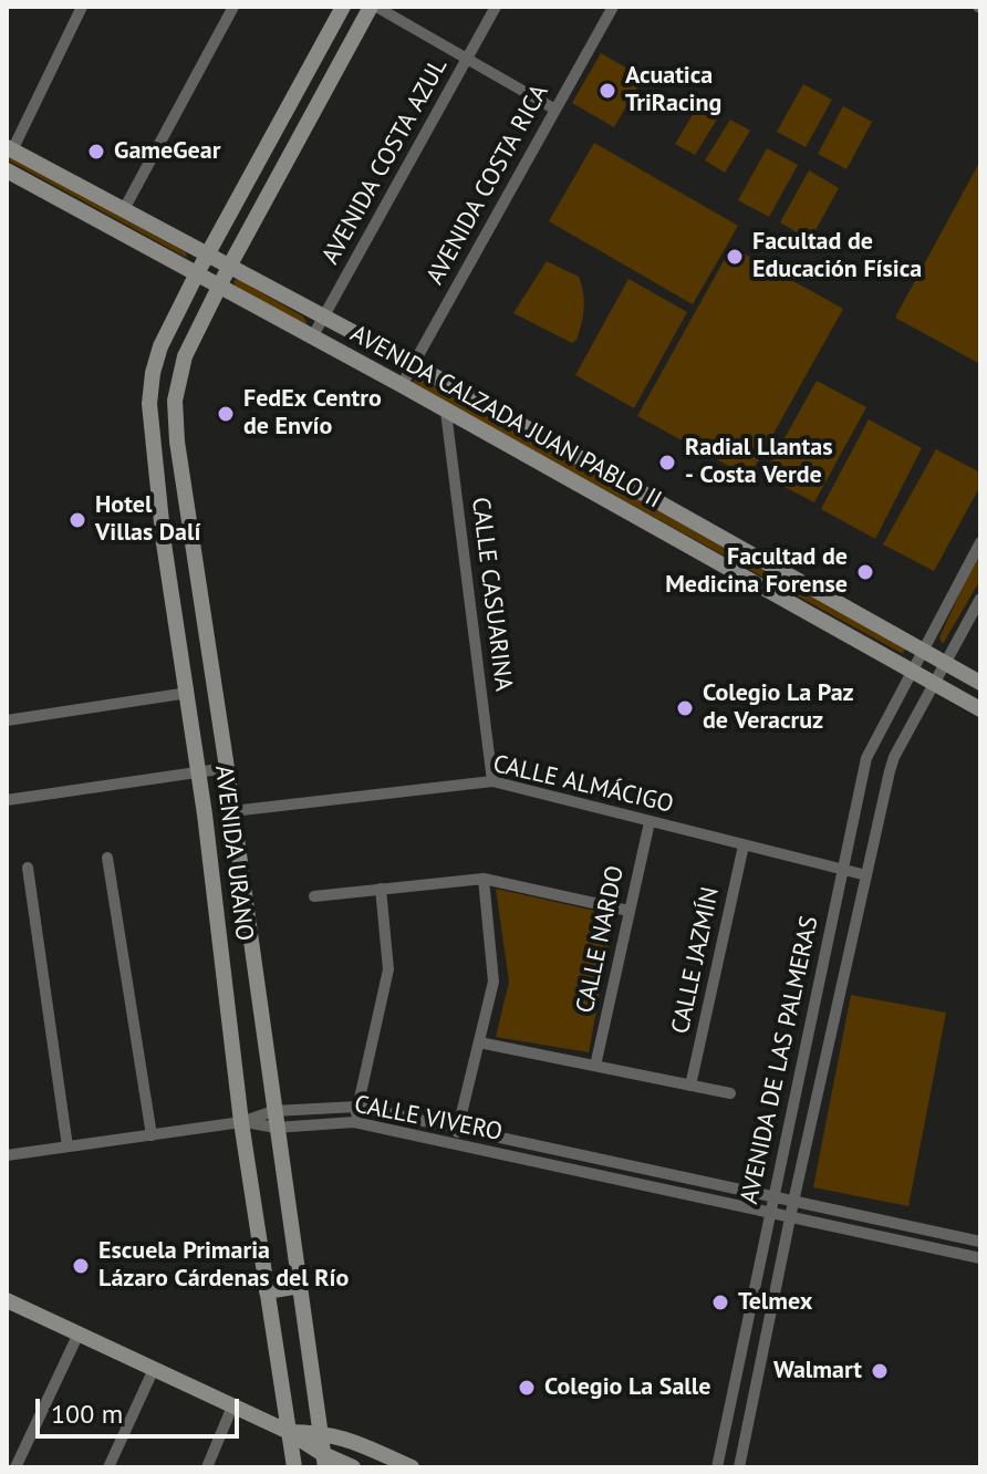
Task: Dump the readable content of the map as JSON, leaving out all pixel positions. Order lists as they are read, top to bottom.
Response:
{
  "streets": {
    "main road": ["AVENIDA CALZADA JUAN PABLO II", "AVENIDA URANO"],
    "street": [
      "AVENIDA COSTA AZUL",
      "AVENIDA COSTA RICA",
      "CALLE CASUARINA",
      "CALLE ALMÁCIGO",
      "CALLE NARDO",
      "CALLE JAZMÍN",
      "AVENIDA DE LAS PALMERAS",
      "CALLE VIVERO"
    ]
  },
  "crossings": [
    ["AVENIDA COSTA AZUL", "AVENIDA CALZADA JUAN PABLO II"],
    ["AVENIDA COSTA RICA", "AVENIDA CALZADA JUAN PABLO II"],
    ["AVENIDA CALZADA JUAN PABLO II", "CALLE CASUARINA"],
    ["AVENIDA CALZADA JUAN PABLO II", "AVENIDA URANO"],
    ["AVENIDA CALZADA JUAN PABLO II", "AVENIDA DE LAS PALMERAS"],
    ["CALLE CASUARINA", "CALLE ALMÁCIGO"],
    ["CALLE ALMÁCIGO", "AVENIDA URANO"],
    ["CALLE ALMÁCIGO", "CALLE NARDO"],
    ["CALLE ALMÁCIGO", "CALLE JAZMÍN"],
    ["CALLE ALMÁCIGO", "AVENIDA DE LAS PALMERAS"],
    ["AVENIDA URANO", "CALLE VIVERO"],
    ["AVENIDA DE LAS PALMERAS", "CALLE VIVERO"]
  ],
  "places": [
    "Acuatica TriRacing",
    "GameGear",
    "Facultad de Educación Física",
    "FedEx Centro de Envío",
    "Radial Llantas - Costa Verde",
    "Hotel Villas Dalí",
    "Facultad de Medicina Forense",
    "Colegio La Paz de Veracruz",
    "Escuela Primaria Lázaro Cárdenas del Río",
    "Telmex",
    "Walmart",
    "Colegio La Salle"
  ],
  "scale_bar": "100 m"
}
